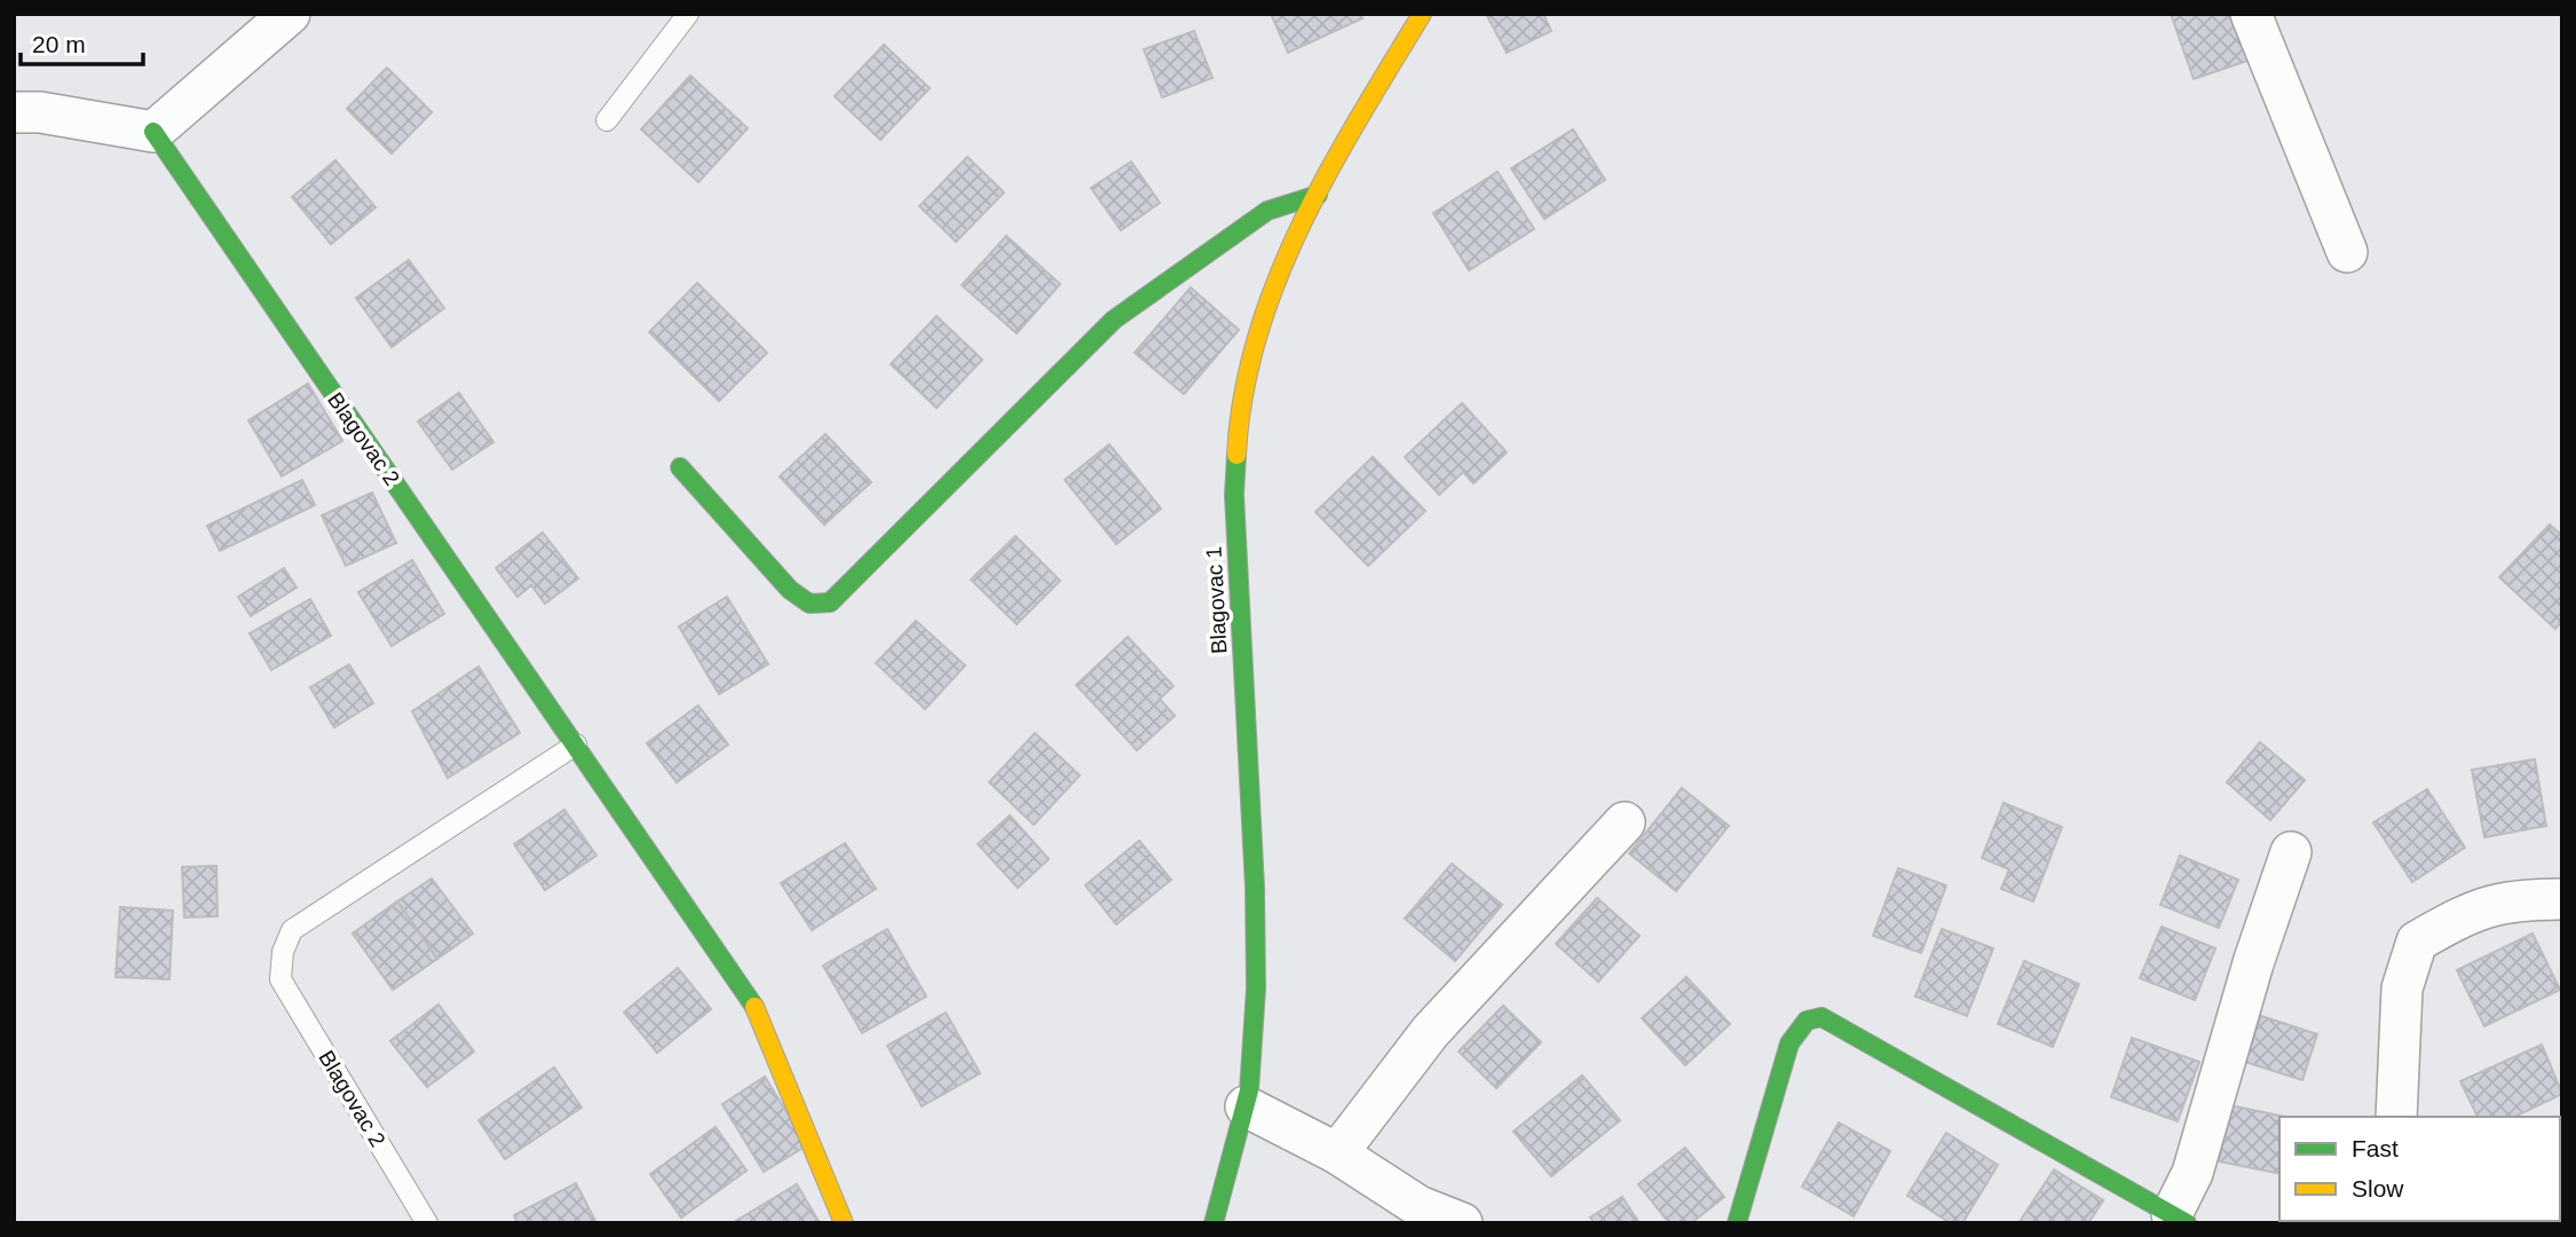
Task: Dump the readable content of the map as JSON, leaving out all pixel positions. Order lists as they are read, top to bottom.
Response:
{
  "streets": {
    "street": ["Blagovac 2", "Blagovac 1"]
  },
  "legend": ["Fast", "Slow"],
  "scale_bar": "20 m"
}
